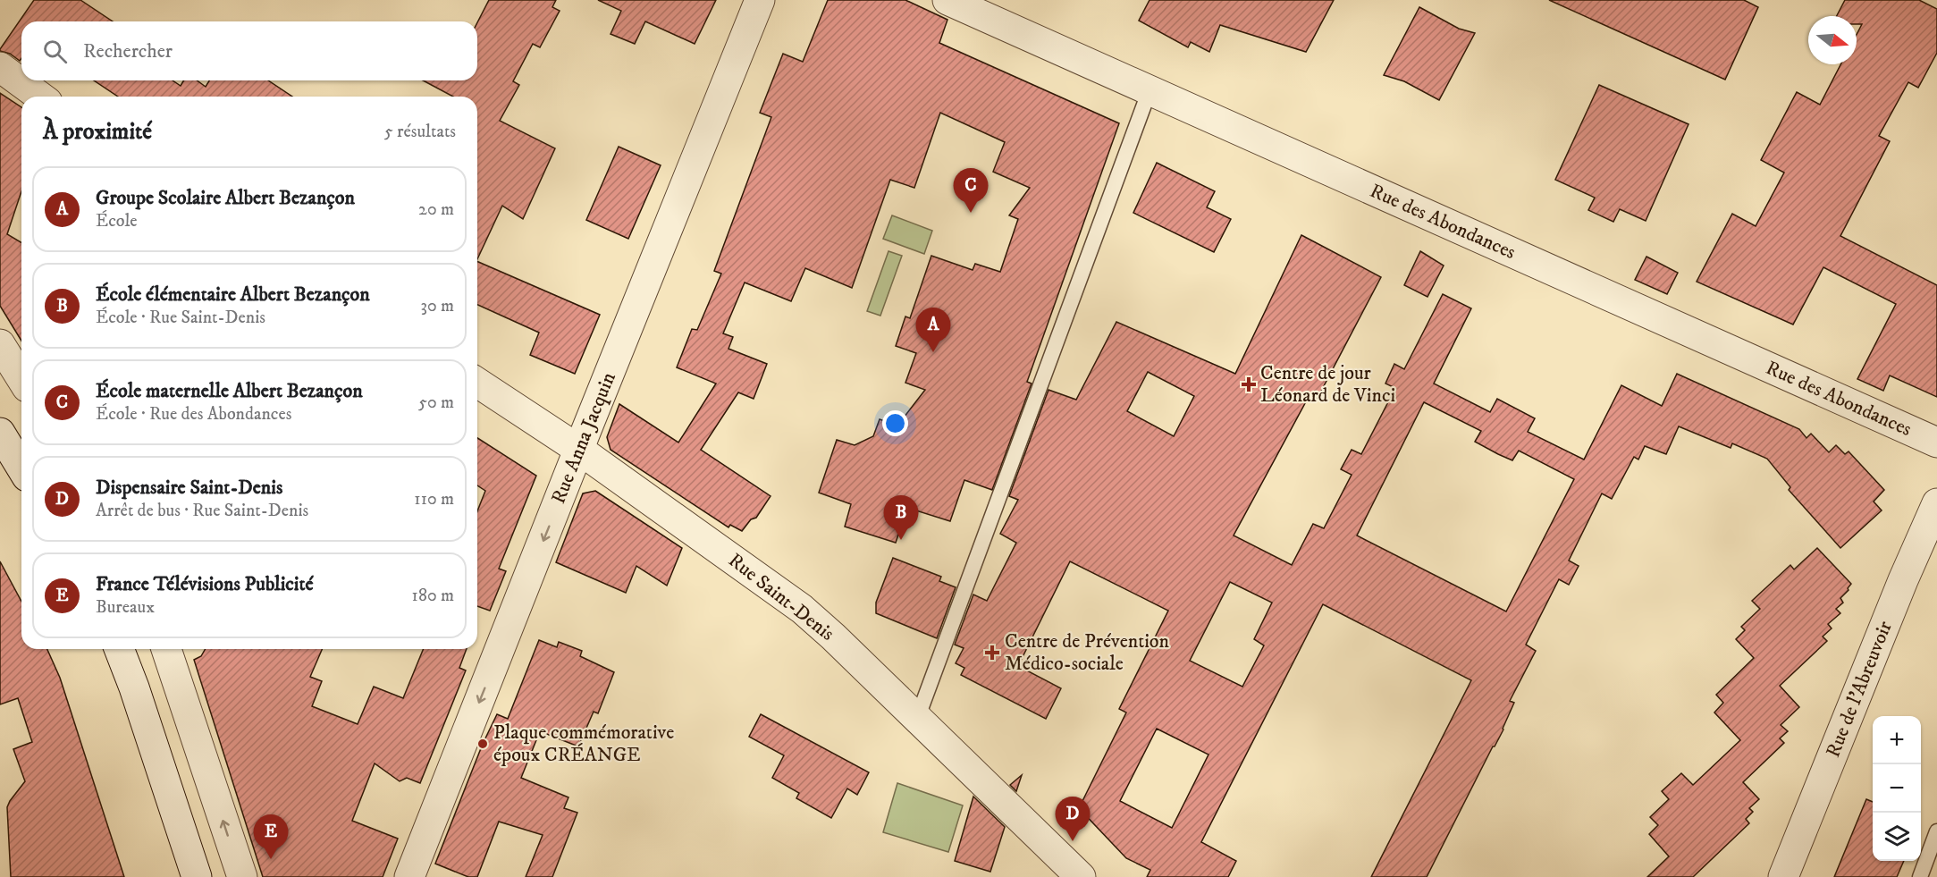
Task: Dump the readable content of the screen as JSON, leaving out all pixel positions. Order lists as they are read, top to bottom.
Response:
{
  "streets": {
    "street": [
      "Rue des Abondances",
      "Rue Anna Jacquin",
      "Rue Saint-Denis",
      "Rue de l'Abreuvoir"
    ]
  },
  "crossings": [
    ["Rue Anna Jacquin", "Rue Saint-Denis"]
  ],
  "one_way": ["Rue Anna Jacquin"],
  "places": {
    "health": ["Centre de jour Léonard de Vinci", "Centre de Prévention Médico-sociale"],
    "other": ["Plaque commémorative époux CRÉANGE"]
  },
  "north": "right",
  "page": {
    "search": "Rechercher",
    "heading": ["À proximité", "5 résultats"],
    "list": [
      {
        "mark": "A",
        "name": "Groupe Scolaire Albert Bezançon",
        "note": "École",
        "value": "20 m"
      },
      {
        "mark": "B",
        "name": "École élémentaire Albert Bezançon",
        "note": "École · Rue Saint-Denis",
        "value": "30 m"
      },
      {
        "mark": "C",
        "name": "École maternelle Albert Bezançon",
        "note": "École · Rue des Abondances",
        "value": "50 m"
      },
      {
        "mark": "D",
        "name": "Dispensaire Saint-Denis",
        "note": "Arrêt de bus · Rue Saint-Denis",
        "value": "110 m"
      },
      {
        "mark": "E",
        "name": "France Télévisions Publicité",
        "note": "Bureaux",
        "value": "180 m"
      }
    ],
    "pins": [
      "C",
      "A",
      "B",
      "D",
      "E"
    ],
    "map_buttons": ["+", "−"]
  }
}
